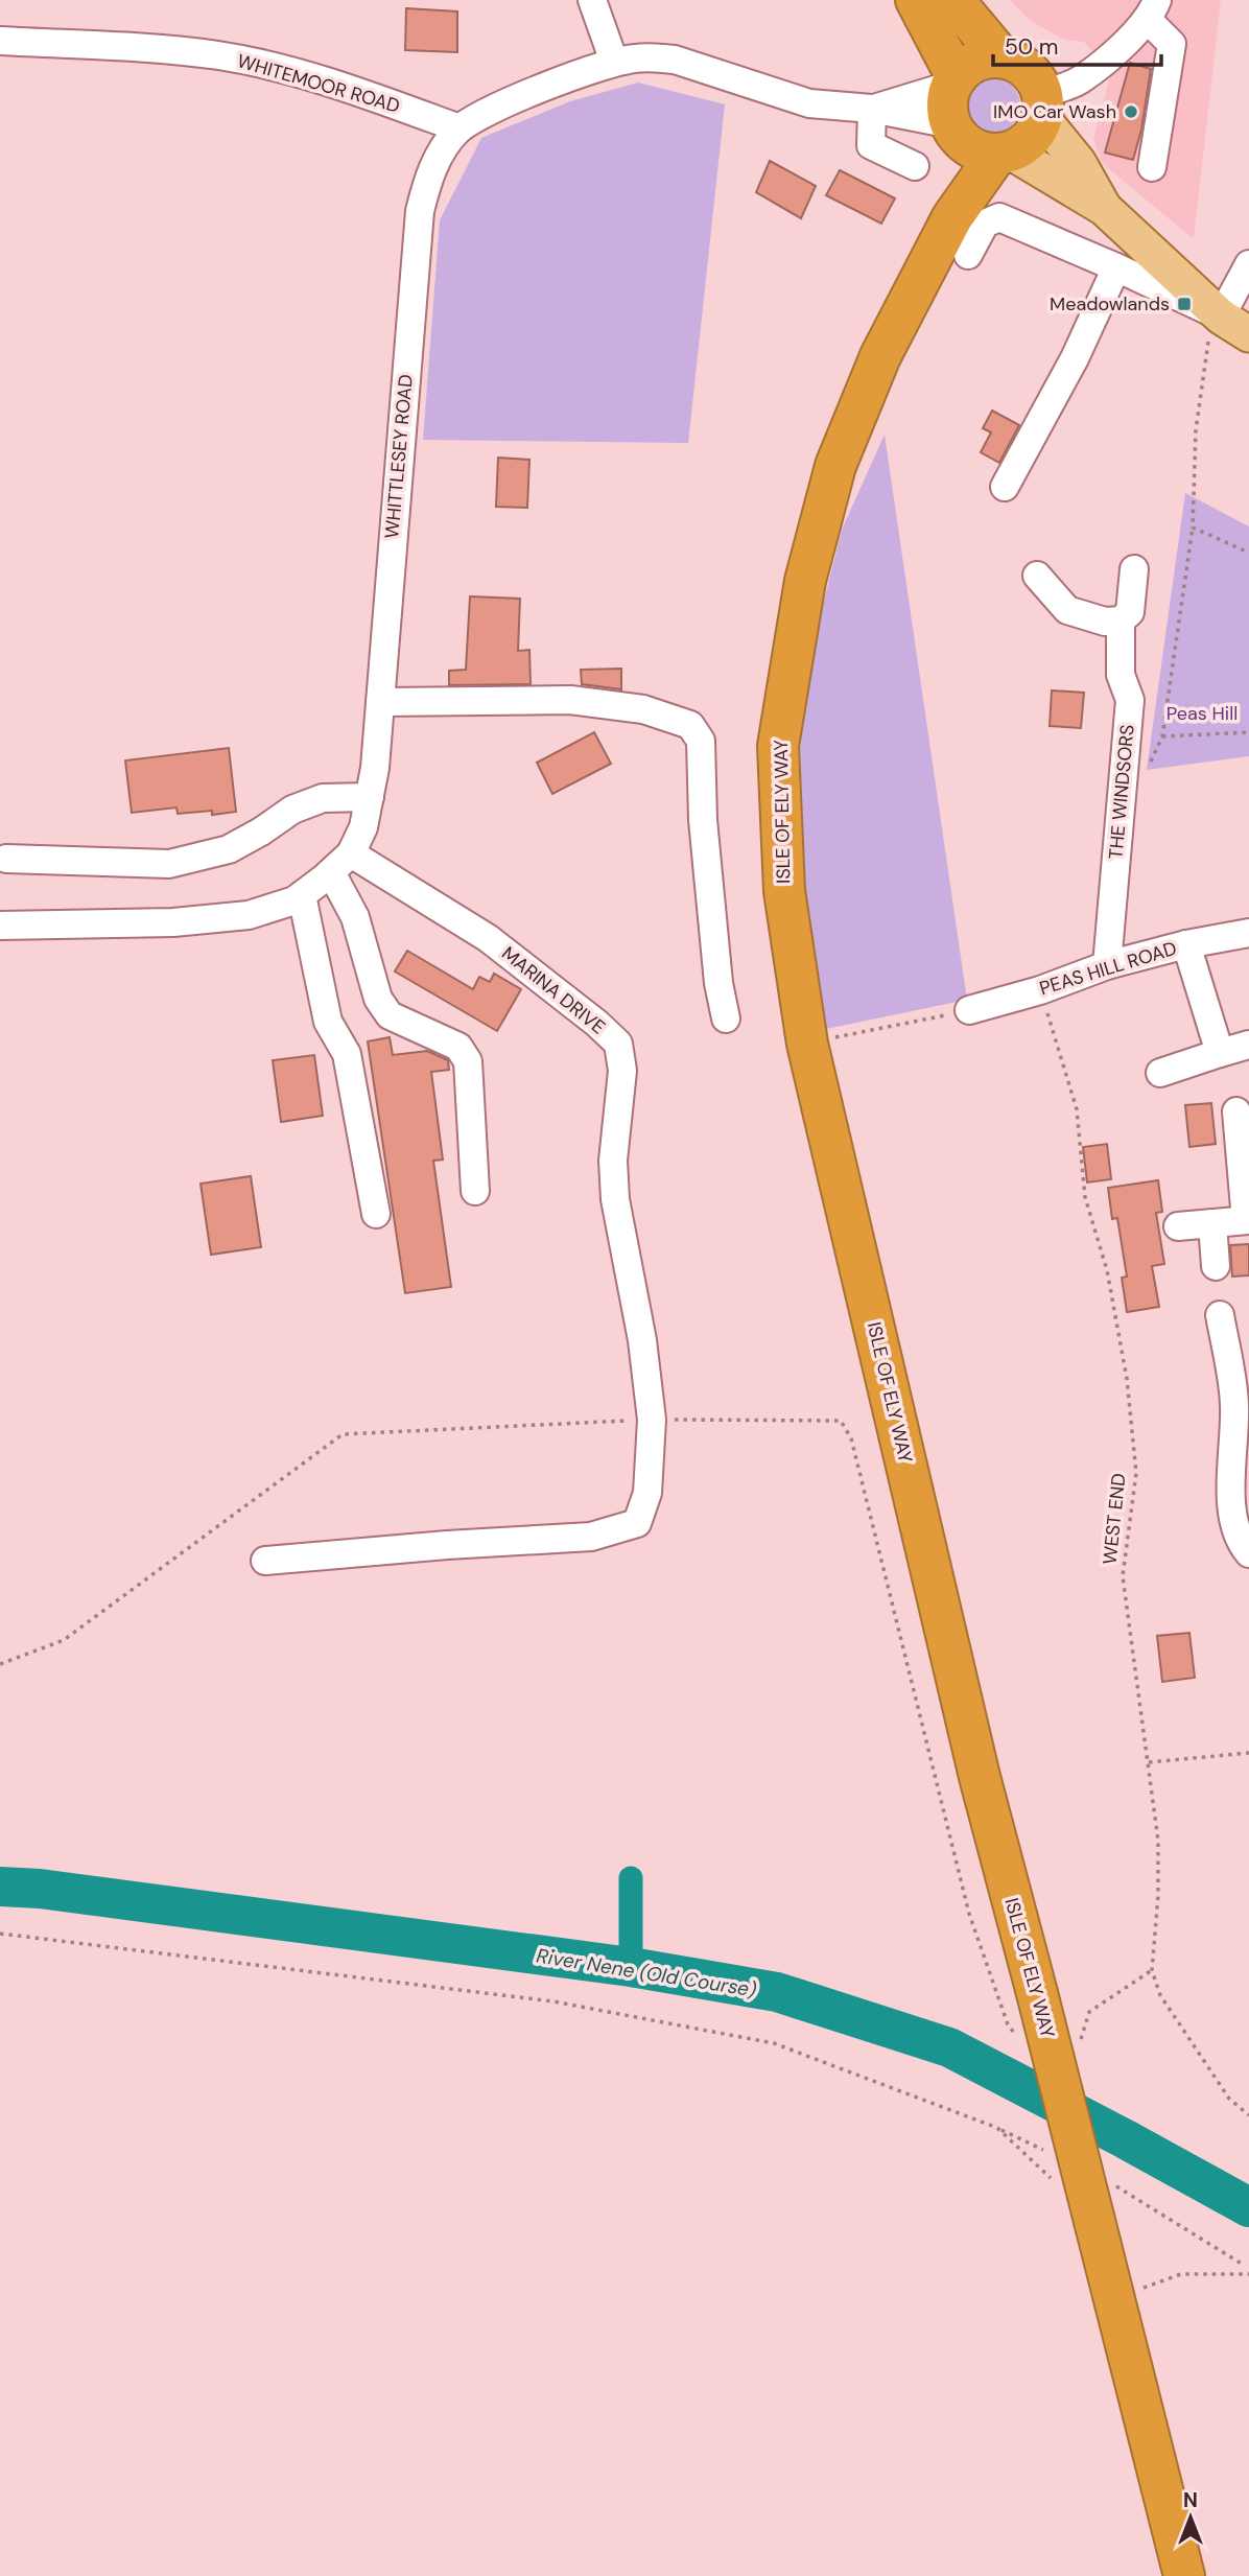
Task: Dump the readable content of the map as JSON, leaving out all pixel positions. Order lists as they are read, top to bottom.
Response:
{
  "streets": {
    "highway": ["ISLE OF ELY WAY"],
    "street": [
      "WHITEMOOR ROAD",
      "WHITTLESEY ROAD",
      "THE WINDSORS",
      "PEAS HILL ROAD",
      "MARINA DRIVE"
    ],
    "path": ["WEST END"]
  },
  "crossings": [
    ["WHITEMOOR ROAD", "WHITTLESEY ROAD"],
    ["WHITTLESEY ROAD", "ISLE OF ELY WAY"],
    ["WHITTLESEY ROAD", "MARINA DRIVE"],
    ["THE WINDSORS", "PEAS HILL ROAD"],
    ["PEAS HILL ROAD", "WEST END"]
  ],
  "water": ["River Nene (Old Course)"],
  "parks": ["Peas Hill"],
  "places": {
    "other": ["IMO Car Wash"],
    "transit": ["Meadowlands"]
  },
  "scale_bar": "50 m",
  "north": "top"
}
